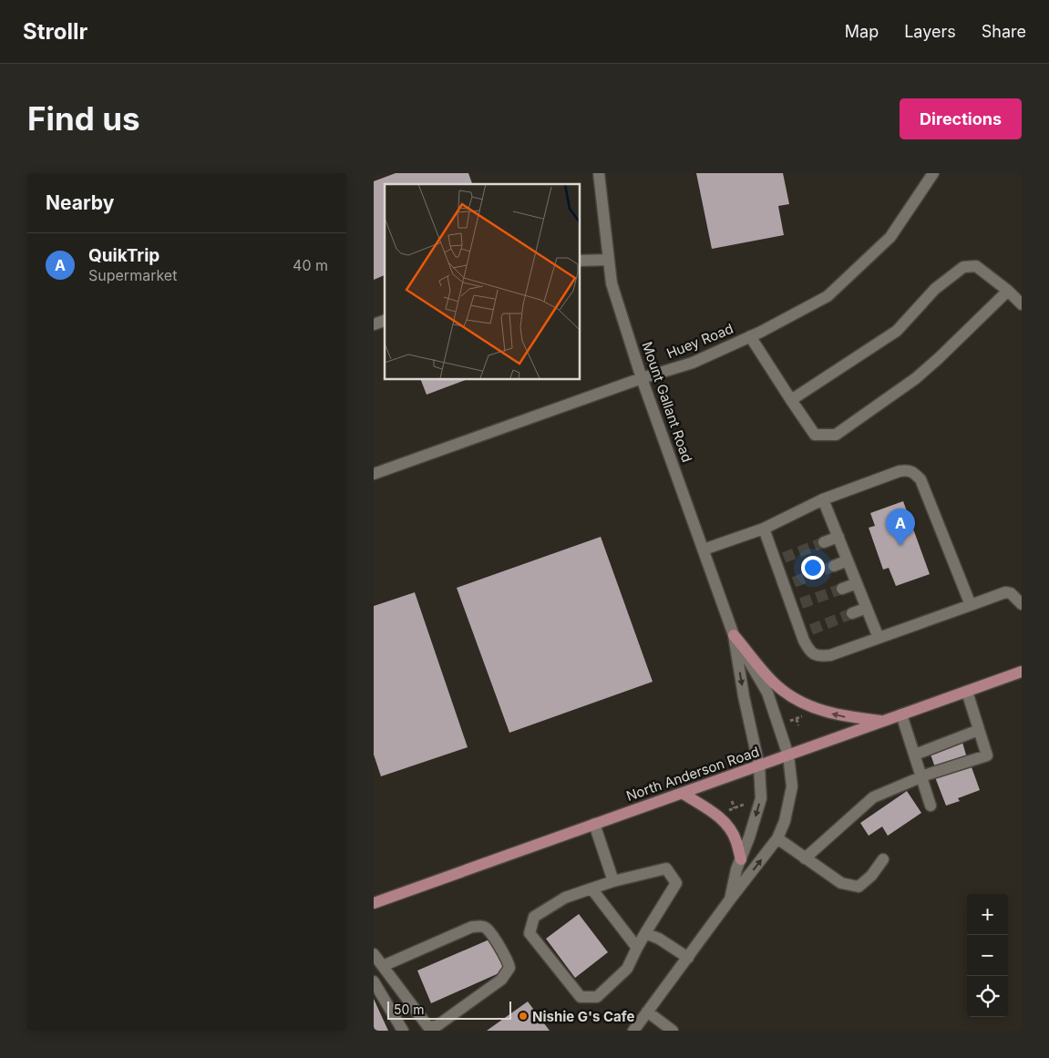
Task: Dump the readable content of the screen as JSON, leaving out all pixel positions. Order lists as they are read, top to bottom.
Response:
{
  "streets": {
    "main road": ["North Anderson Road"],
    "street": ["Huey Road", "Mount Gallant Road"]
  },
  "crossings": [
    ["Huey Road", "Mount Gallant Road"],
    ["Mount Gallant Road", "North Anderson Road"]
  ],
  "places": ["Nishie G's Cafe"],
  "scale_bar": "50 m",
  "page": {
    "header": "Strollr",
    "nav": ["Map", "Layers", "Share"],
    "buttons": "Directions",
    "title": "Find us",
    "heading": "Nearby",
    "list": [
      {
        "mark": "A",
        "name": "QuikTrip",
        "note": "Supermarket",
        "value": "40 m"
      }
    ],
    "pins": "A",
    "map_buttons": ["+", "−"],
    "scale": "50 m"
  }
}
